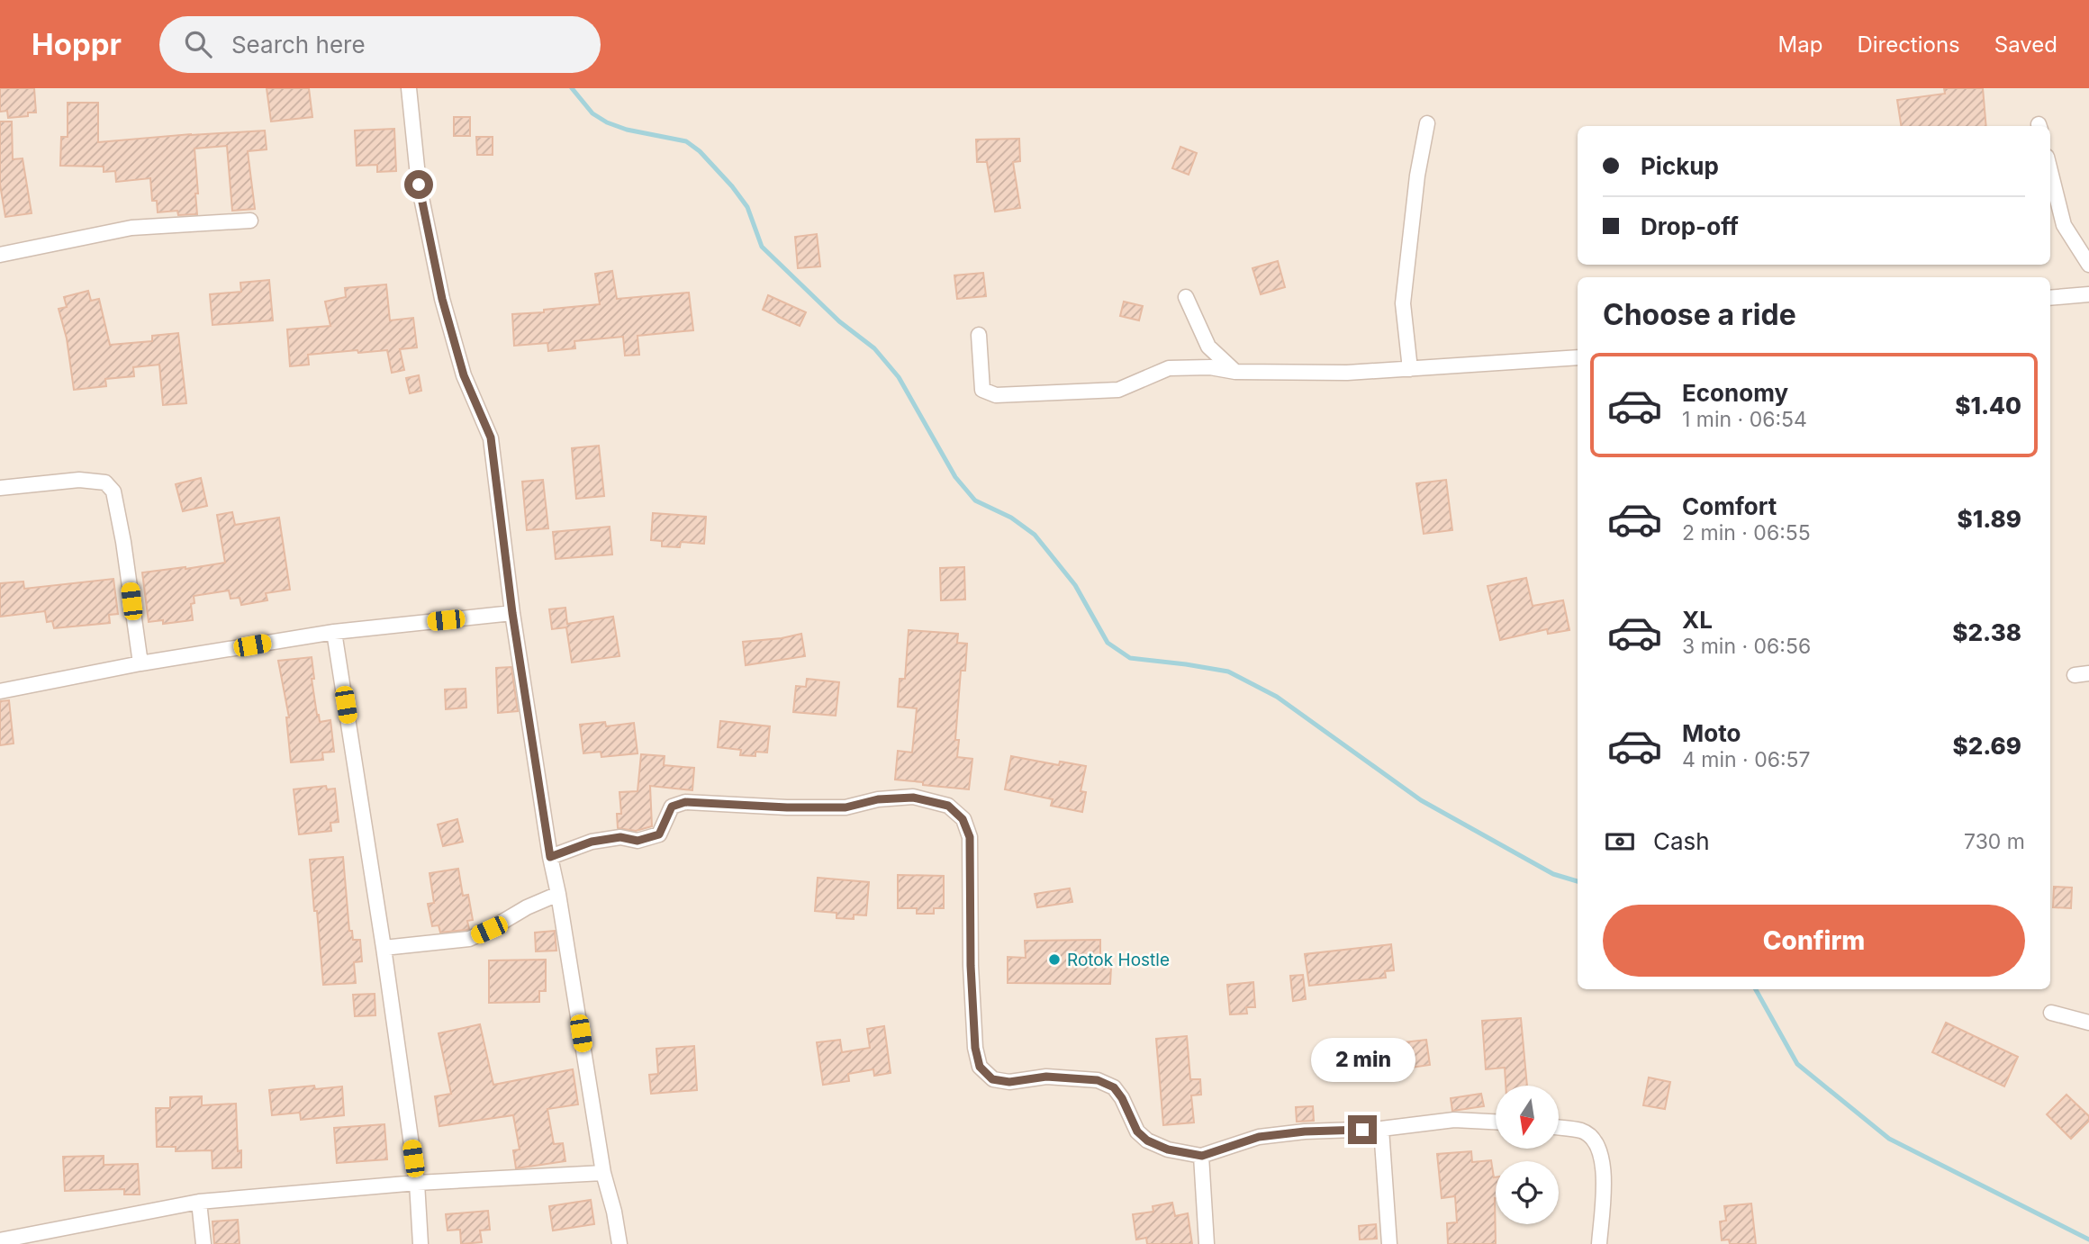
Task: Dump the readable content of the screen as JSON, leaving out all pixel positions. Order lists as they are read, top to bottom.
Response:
{
  "places": ["Rotok Hostle"],
  "north": "bottom",
  "page": {
    "header": "Hoppr",
    "search": "Search here",
    "nav": ["Map", "Directions", "Saved"],
    "banner": ["Pickup", "Drop-off"],
    "heading": "Choose a ride",
    "list": [
      {
        "name": "Economy",
        "note": "1 min · 06:54",
        "value": "$1.40"
      },
      {
        "name": "Comfort",
        "note": "2 min · 06:55",
        "value": "$1.89"
      },
      {
        "name": "XL",
        "note": "3 min · 06:56",
        "value": "$2.38"
      },
      {
        "name": "Moto",
        "note": "4 min · 06:57",
        "value": "$2.69"
      }
    ],
    "pay": ["Cash", "730 m"],
    "buttons": "Confirm",
    "bubble": "2 min"
  }
}
